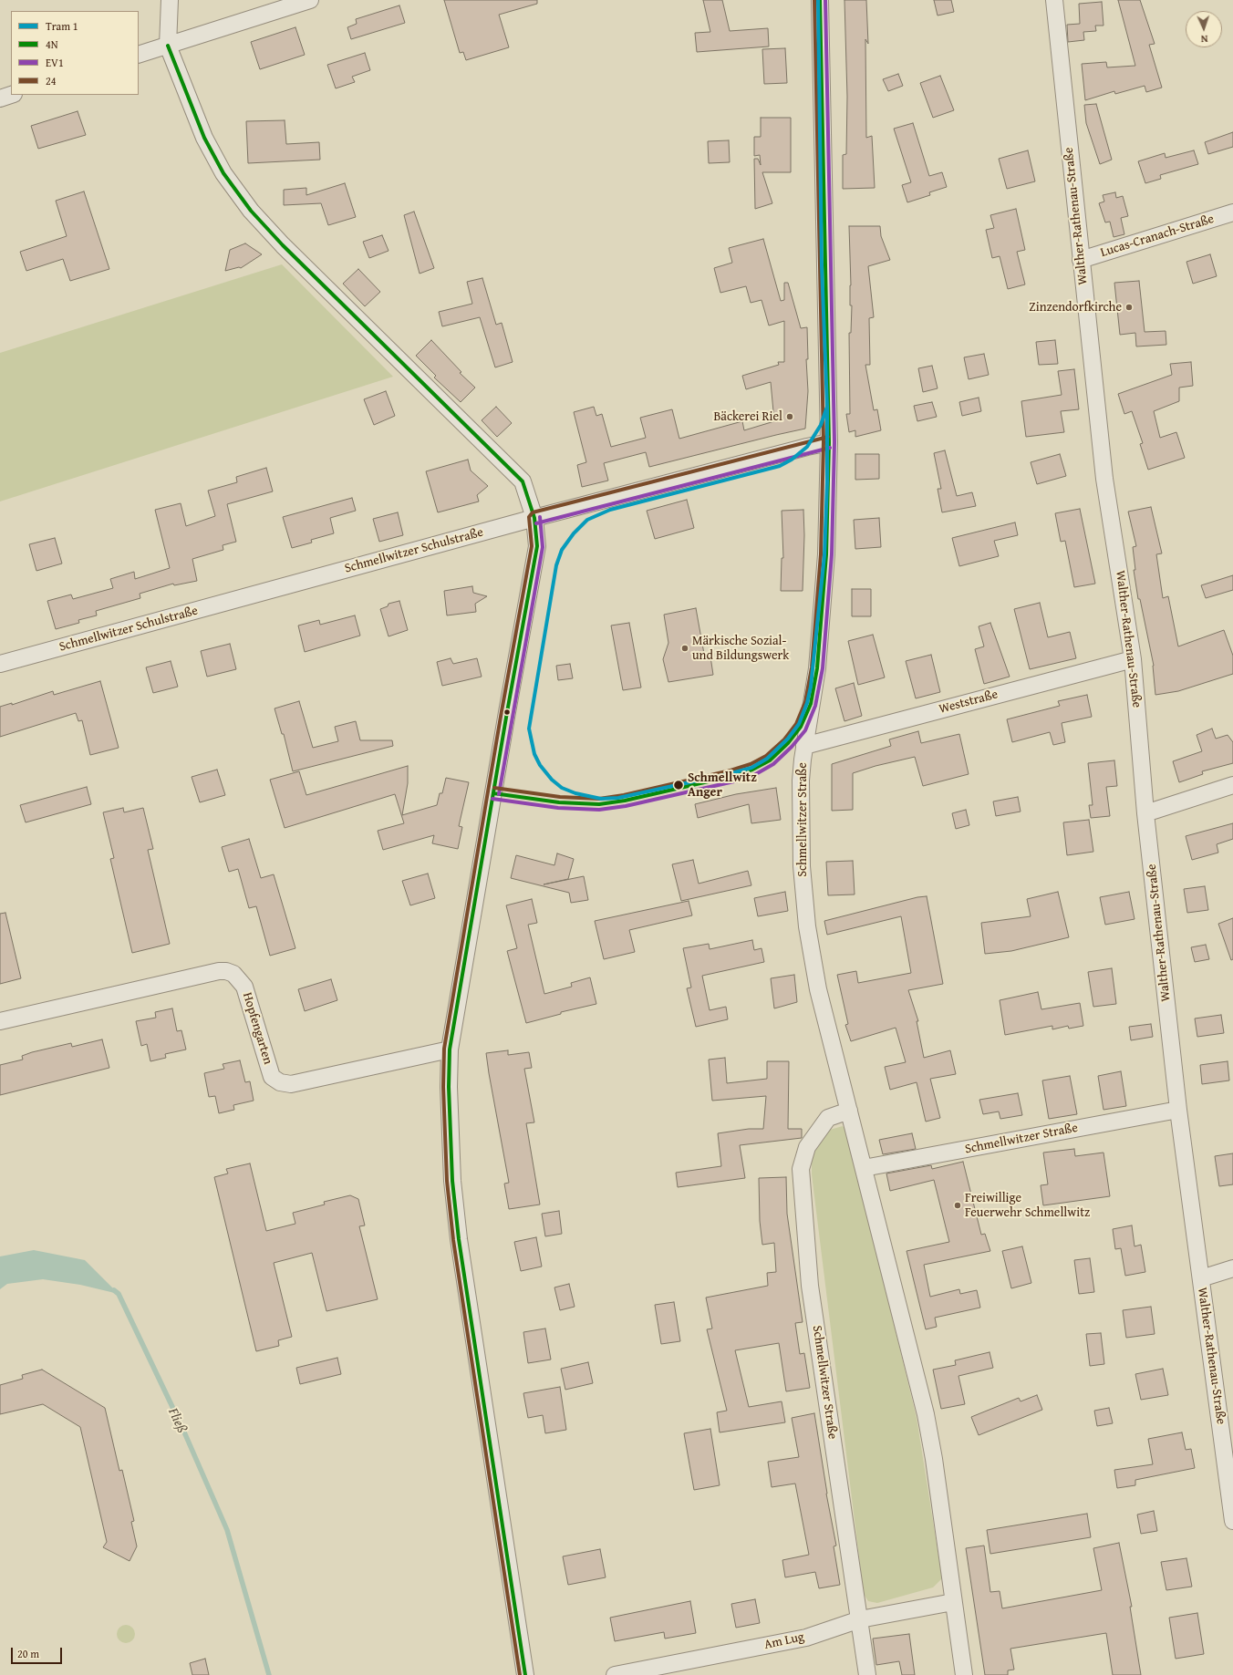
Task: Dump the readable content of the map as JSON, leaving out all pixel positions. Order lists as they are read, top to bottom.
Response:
{
  "streets": {
    "street": [
      "Walther-Rathenau-Straße",
      "Lucas-Cranach-Straße",
      "Schmellwitzer Schulstraße",
      "Weststraße",
      "Schmellwitzer Straße",
      "Hopfengarten",
      "Am Lug"
    ]
  },
  "crossings": [
    ["Walther-Rathenau-Straße", "Lucas-Cranach-Straße"],
    ["Walther-Rathenau-Straße", "Weststraße"],
    ["Walther-Rathenau-Straße", "Schmellwitzer Straße"],
    ["Schmellwitzer Schulstraße", "Schmellwitzer Straße"],
    ["Weststraße", "Schmellwitzer Straße"],
    ["Schmellwitzer Straße", "Am Lug"]
  ],
  "water": ["Fließ"],
  "places": [
    "Zinzendorfkirche",
    "Bäckerei Riel",
    "Märkische Sozial- und Bildungswerk",
    "Schmellwitz Anger",
    "Freiwillige Feuerwehr Schmellwitz"
  ],
  "lines": [
    "tram line 1",
    "transit line 4N",
    "transit line EV1",
    "transit line 24"
  ],
  "legend": [
    "Tram 1",
    "4N",
    "EV1",
    "24"
  ],
  "scale_bar": "20 m",
  "north": "bottom"
}
